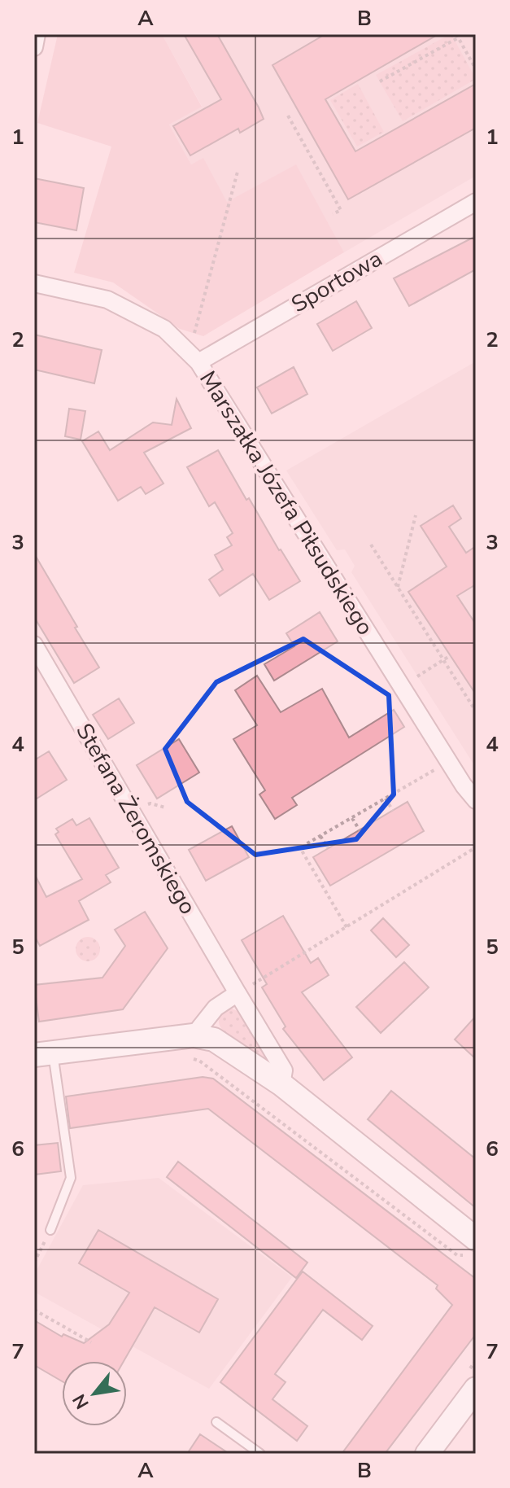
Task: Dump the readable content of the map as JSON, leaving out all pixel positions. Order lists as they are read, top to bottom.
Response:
{
  "streets": {
    "street": ["Sportowa", "Marszałka Józefa Piłsudskiego", "Stefana Żeromskiego"]
  },
  "crossings": [
    ["Sportowa", "Marszałka Józefa Piłsudskiego"]
  ],
  "north": "bottom left",
  "grid": {
    "columns": ["A", "B"],
    "rows": [
      "1",
      "2",
      "3",
      "4",
      "5",
      "6",
      "7"
    ]
  }
}
